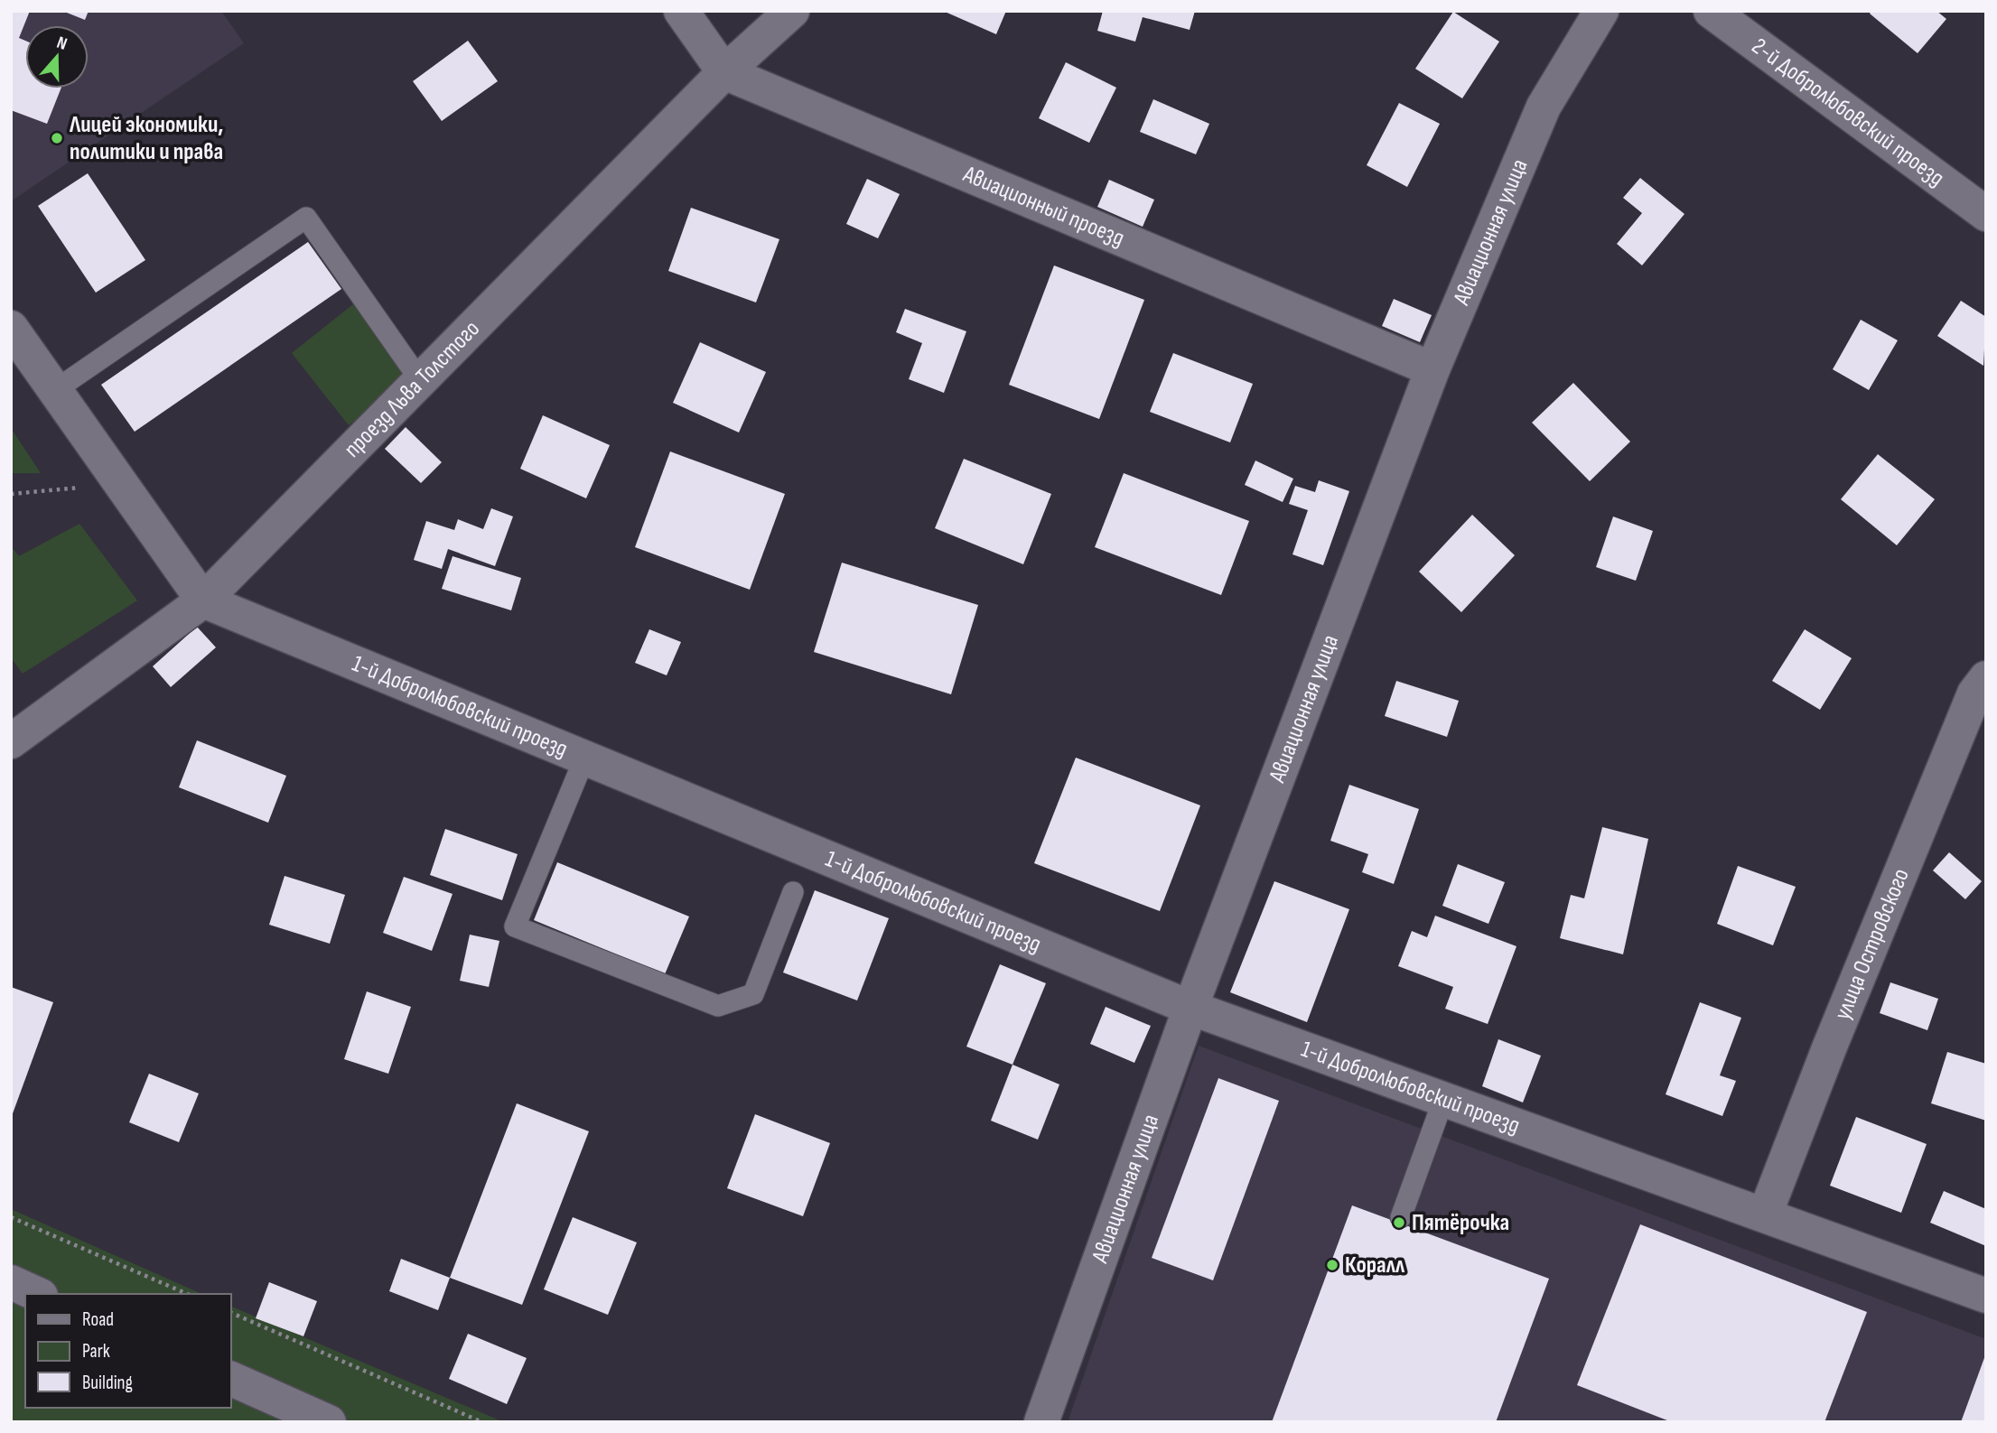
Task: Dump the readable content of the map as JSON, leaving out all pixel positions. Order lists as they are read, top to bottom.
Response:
{
  "streets": {
    "street": [
      "2-й Добролюбовский проезд",
      "Авиационный проезд",
      "Авиационная улица",
      "проезд Льва Толстого",
      "1-й Добролюбовский проезд",
      "улица Островского"
    ]
  },
  "crossings": [
    ["Авиационный проезд", "Авиационная улица"],
    ["Авиационный проезд", "проезд Льва Толстого"],
    ["Авиационная улица", "1-й Добролюбовский проезд"],
    ["проезд Льва Толстого", "1-й Добролюбовский проезд"],
    ["1-й Добролюбовский проезд", "улица Островского"]
  ],
  "places": ["Лицей экономики, политики и права", "Пятёрочка", "Коралл"],
  "legend": ["Road", "Park", "Building"],
  "north": "top"
}
